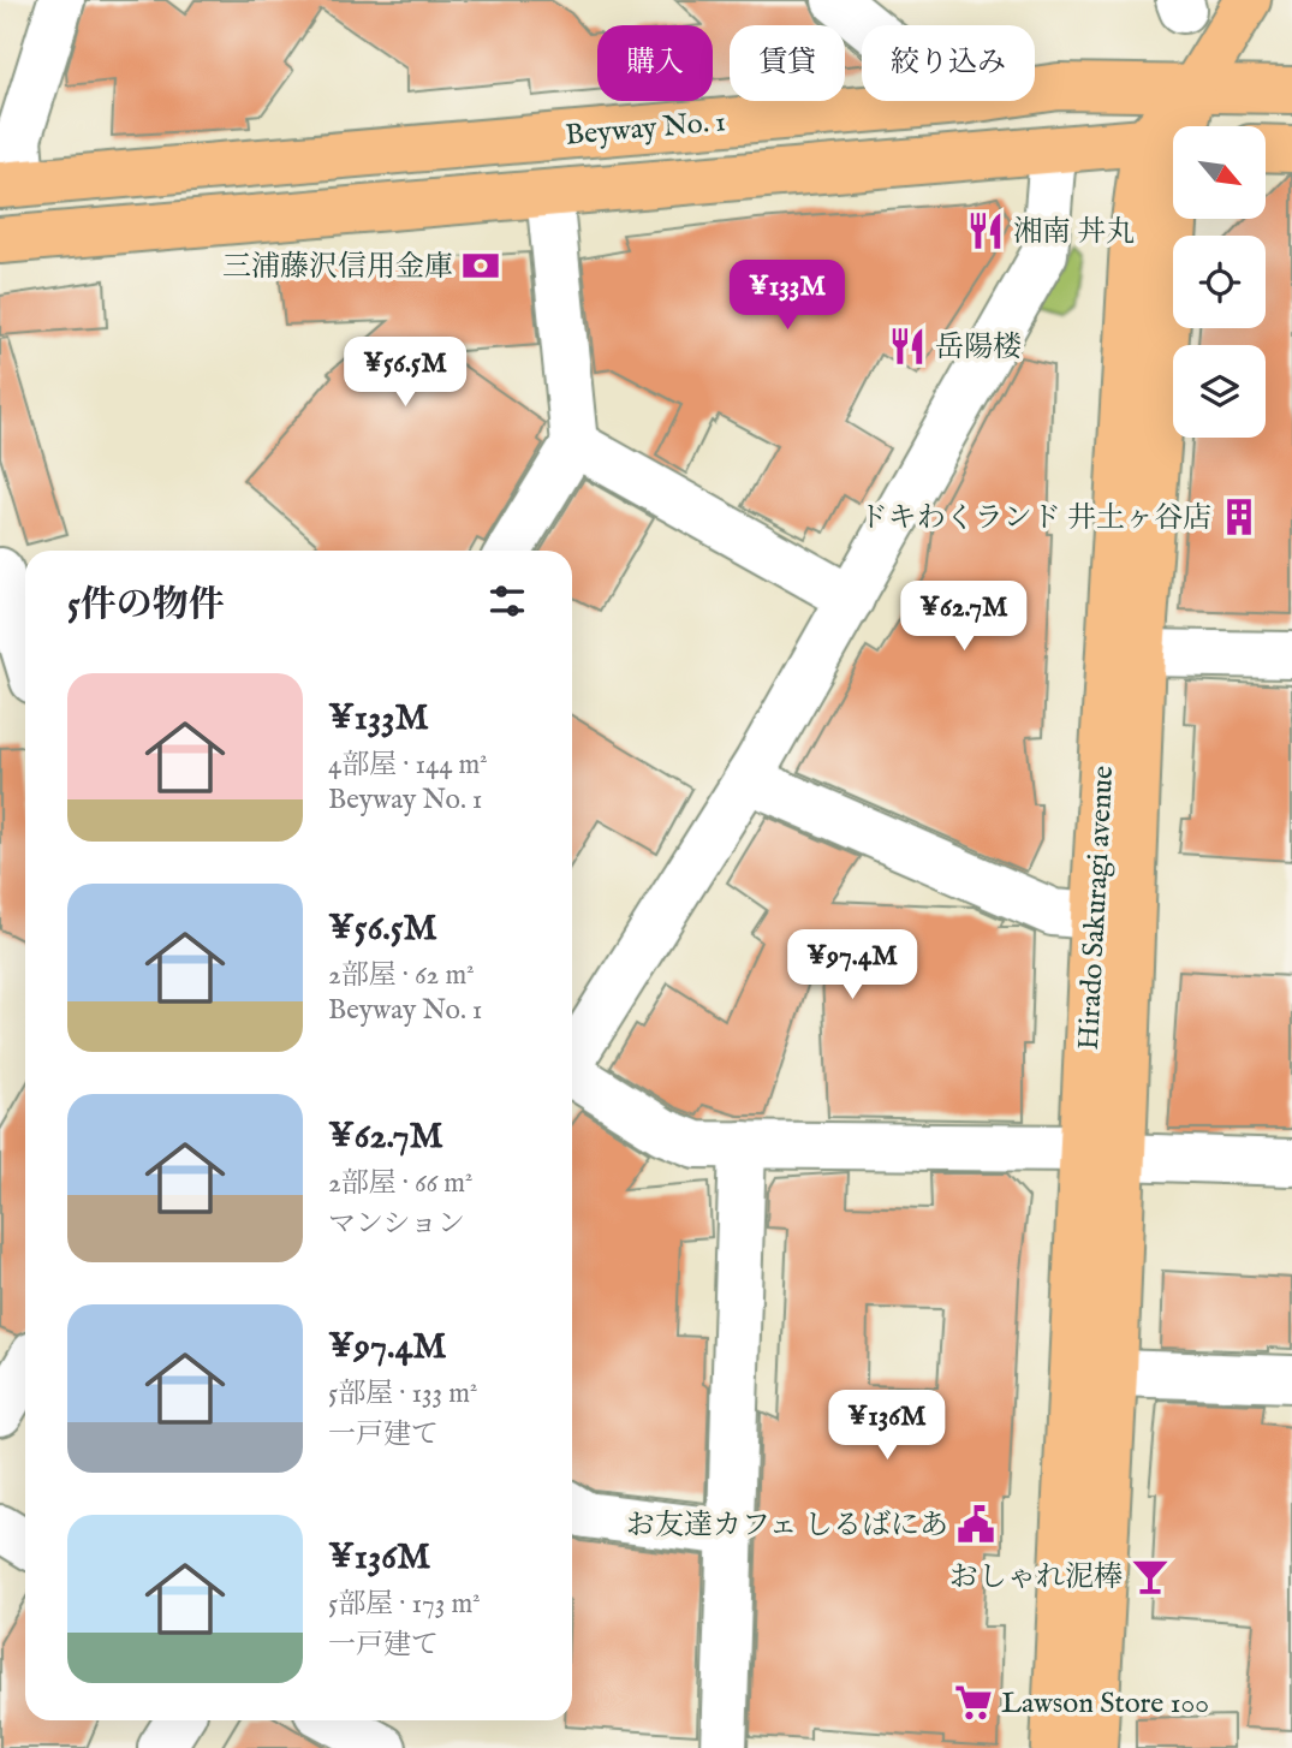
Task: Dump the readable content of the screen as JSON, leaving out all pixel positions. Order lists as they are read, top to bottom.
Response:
{
  "streets": {
    "main road": ["Beyway No. 1", "Hirado Sakuragi avenue"]
  },
  "crossings": [
    ["Beyway No. 1", "Hirado Sakuragi avenue"]
  ],
  "places": {
    "restaurant": ["湘南 丼丸", "岳陽楼"],
    "bank": ["三浦藤沢信用金庫"],
    "building": ["ドキわくランド 井土ヶ谷店"],
    "public building": ["お友達カフェ しるばにあ"],
    "bar": ["おしゃれ泥棒"],
    "supermarket": ["Lawson Store 100"]
  },
  "north": "bottom right",
  "page": {
    "chip": ["購入", "賃貸", "絞り込み"],
    "price": [
      "¥133M",
      "¥56.5M",
      "¥62.7M",
      "¥97.4M",
      "¥136M"
    ],
    "heading": "5件の物件",
    "list": [
      {
        "name": "¥133M",
        "note": "4部屋 · 144 m² · Beyway No. 1"
      },
      {
        "name": "¥56.5M",
        "note": "2部屋 · 62 m² · Beyway No. 1"
      },
      {
        "name": "¥62.7M",
        "note": "2部屋 · 66 m² · マンション"
      },
      {
        "name": "¥97.4M",
        "note": "5部屋 · 133 m² · 一戸建て"
      },
      {
        "name": "¥136M",
        "note": "5部屋 · 173 m² · 一戸建て"
      }
    ]
  }
}
